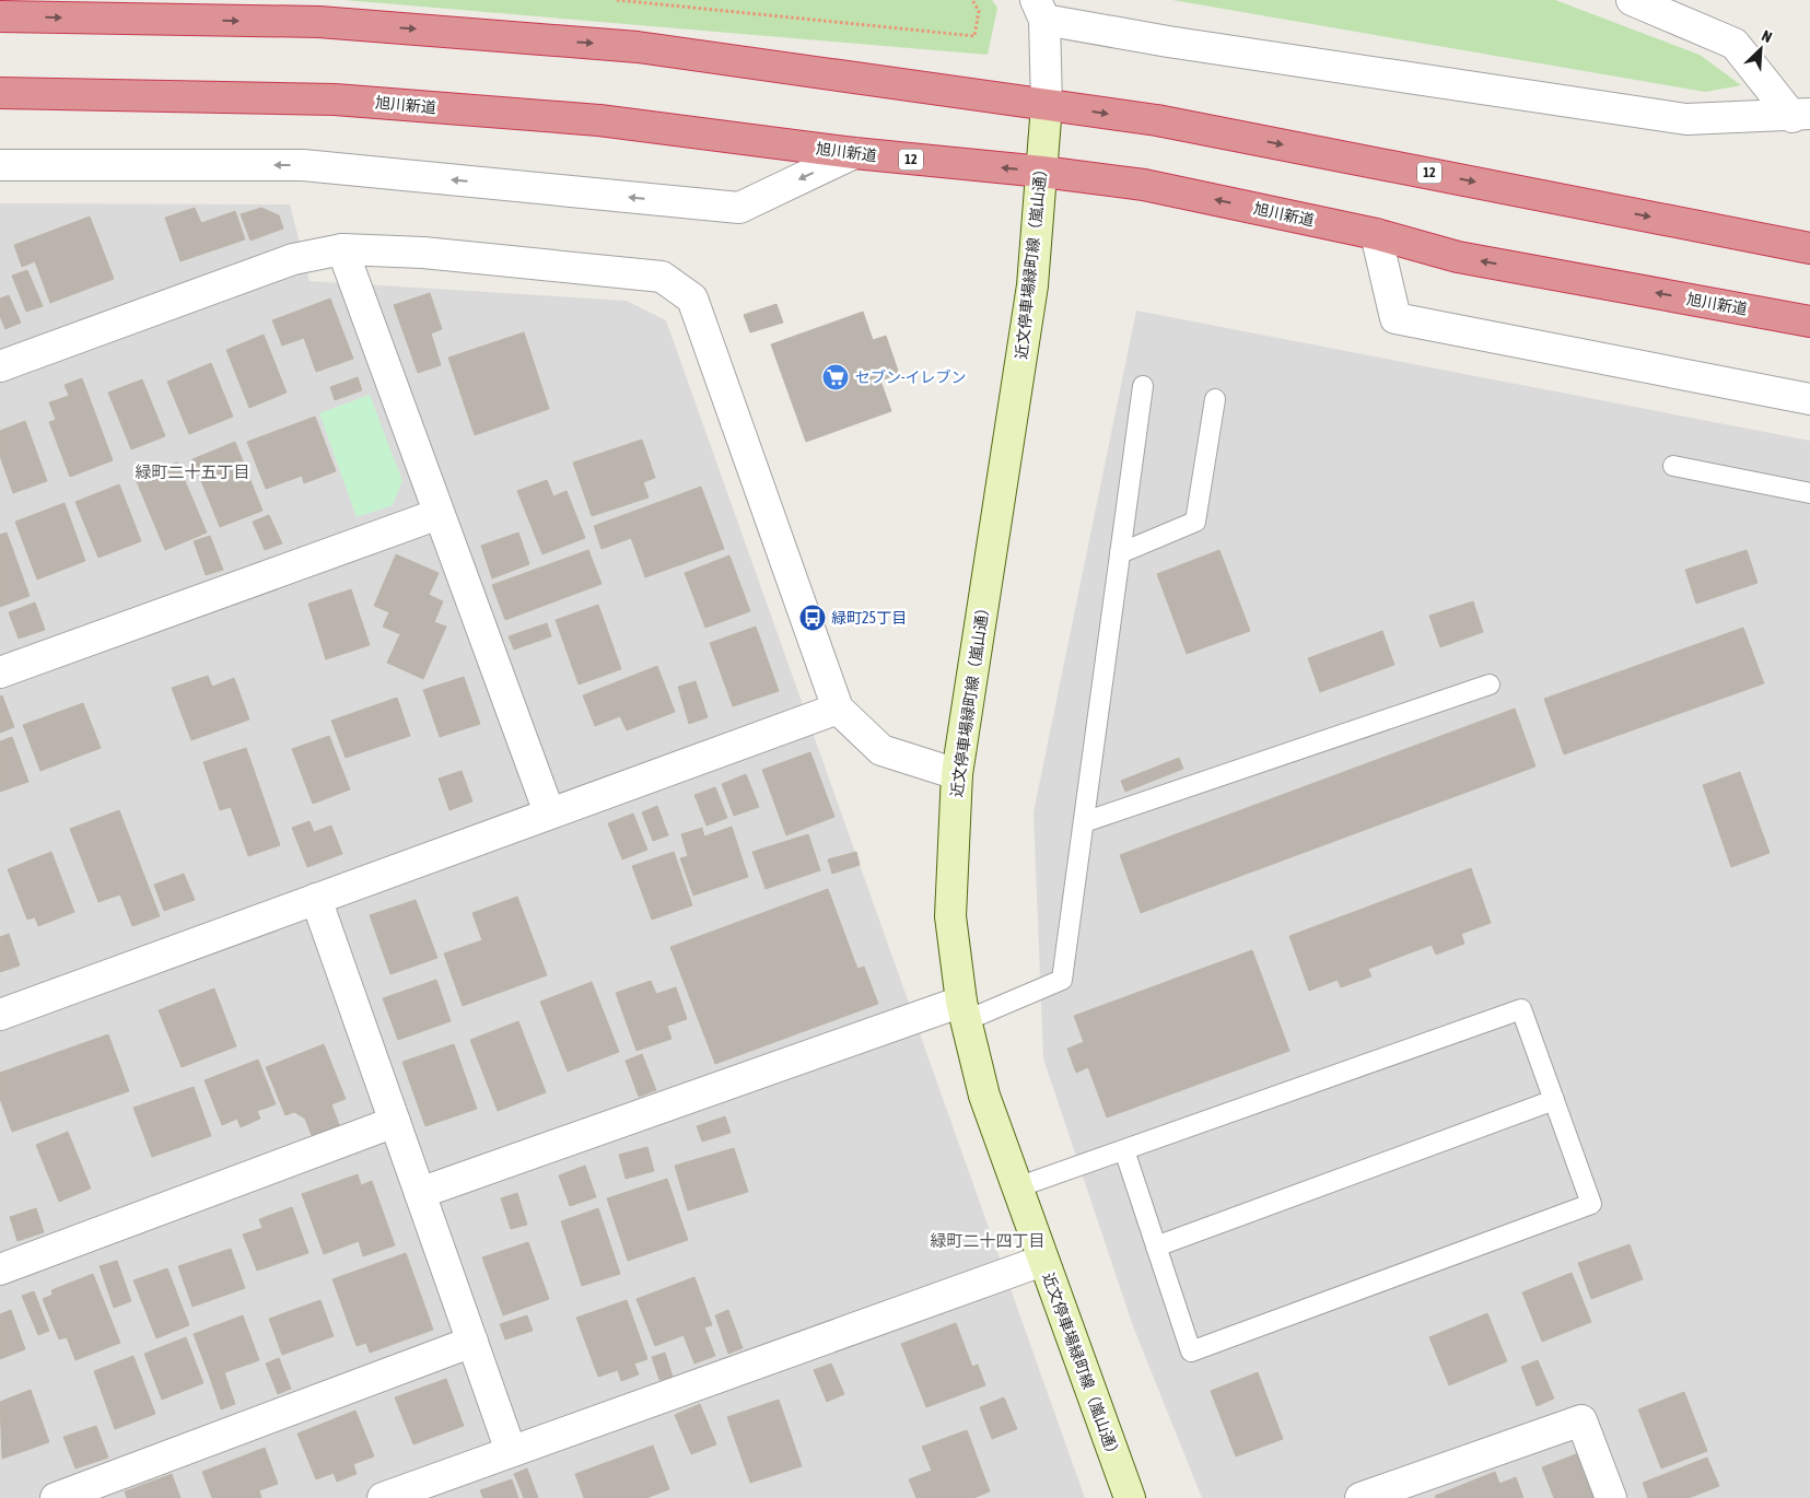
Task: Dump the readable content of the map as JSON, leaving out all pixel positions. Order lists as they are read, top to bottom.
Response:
{
  "streets": {
    "highway": ["旭川新道", "12"],
    "main road": ["近文停車場緑町線（嵐山通）"]
  },
  "crossings": [
    ["旭川新道", "近文停車場緑町線（嵐山通）"],
    ["12", "近文停車場緑町線（嵐山通）"]
  ],
  "districts": ["緑町二十五丁目", "緑町二十四丁目"],
  "places": {
    "supermarket": ["セブン-イレブン"],
    "bus stop": ["緑町25丁目"]
  },
  "north": "top right"
}
